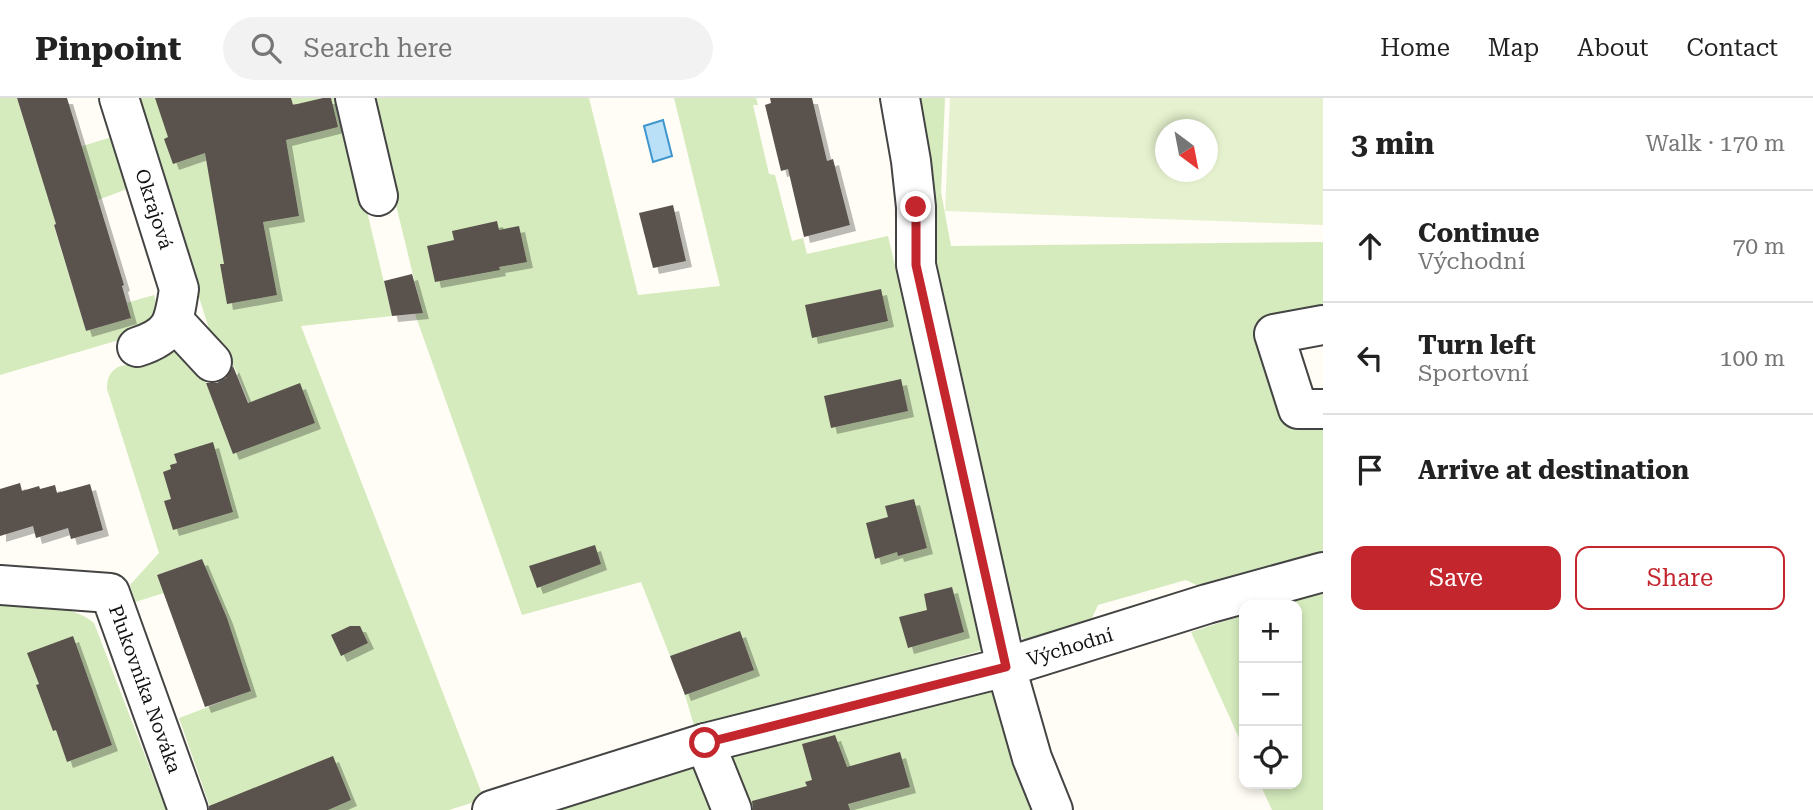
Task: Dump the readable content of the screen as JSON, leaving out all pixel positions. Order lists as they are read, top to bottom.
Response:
{
  "streets": {
    "street": ["Okrajová", "Východní", "Plukovníka Nováka"]
  },
  "north": "bottom right",
  "page": {
    "header": "Pinpoint",
    "search": "Search here",
    "nav": [
      "Home",
      "Map",
      "About",
      "Contact"
    ],
    "heading": ["3 min", "Walk · 170 m"],
    "list": [
      ["Continue", "Východní", "70 m"],
      ["Turn left", "Sportovní", "100 m"],
      "Arrive at destination"
    ],
    "buttons": ["Save", "Share"],
    "map_buttons": ["+", "−"]
  }
}
